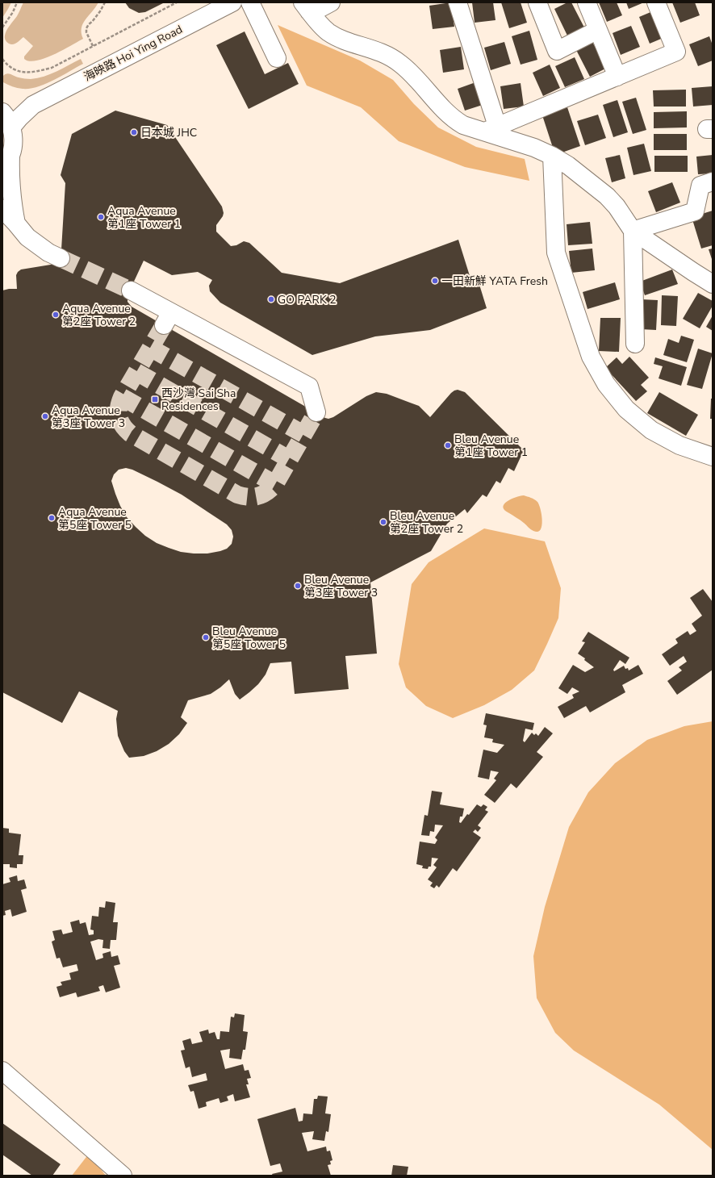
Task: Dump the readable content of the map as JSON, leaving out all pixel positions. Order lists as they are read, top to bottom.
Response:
{
  "streets": {
    "street": ["海映路 Hoi Ying Road"]
  },
  "places": {
    "other": [
      "日本城 JHC",
      "Aqua Avenue 第1座 Tower 1",
      "一田新鮮 YATA Fresh",
      "GO PARK 2",
      "Aqua Avenue 第2座 Tower 2",
      "Aqua Avenue 第3座 Tower 3",
      "Bleu Avenue 第1座 Tower 1",
      "Aqua Avenue 第5座 Tower 5",
      "Bleu Avenue 第2座 Tower 2",
      "Bleu Avenue 第3座 Tower 3",
      "Bleu Avenue 第5座 Tower 5"
    ],
    "transit": ["西沙灣 Sai Sha Residences"]
  }
}
